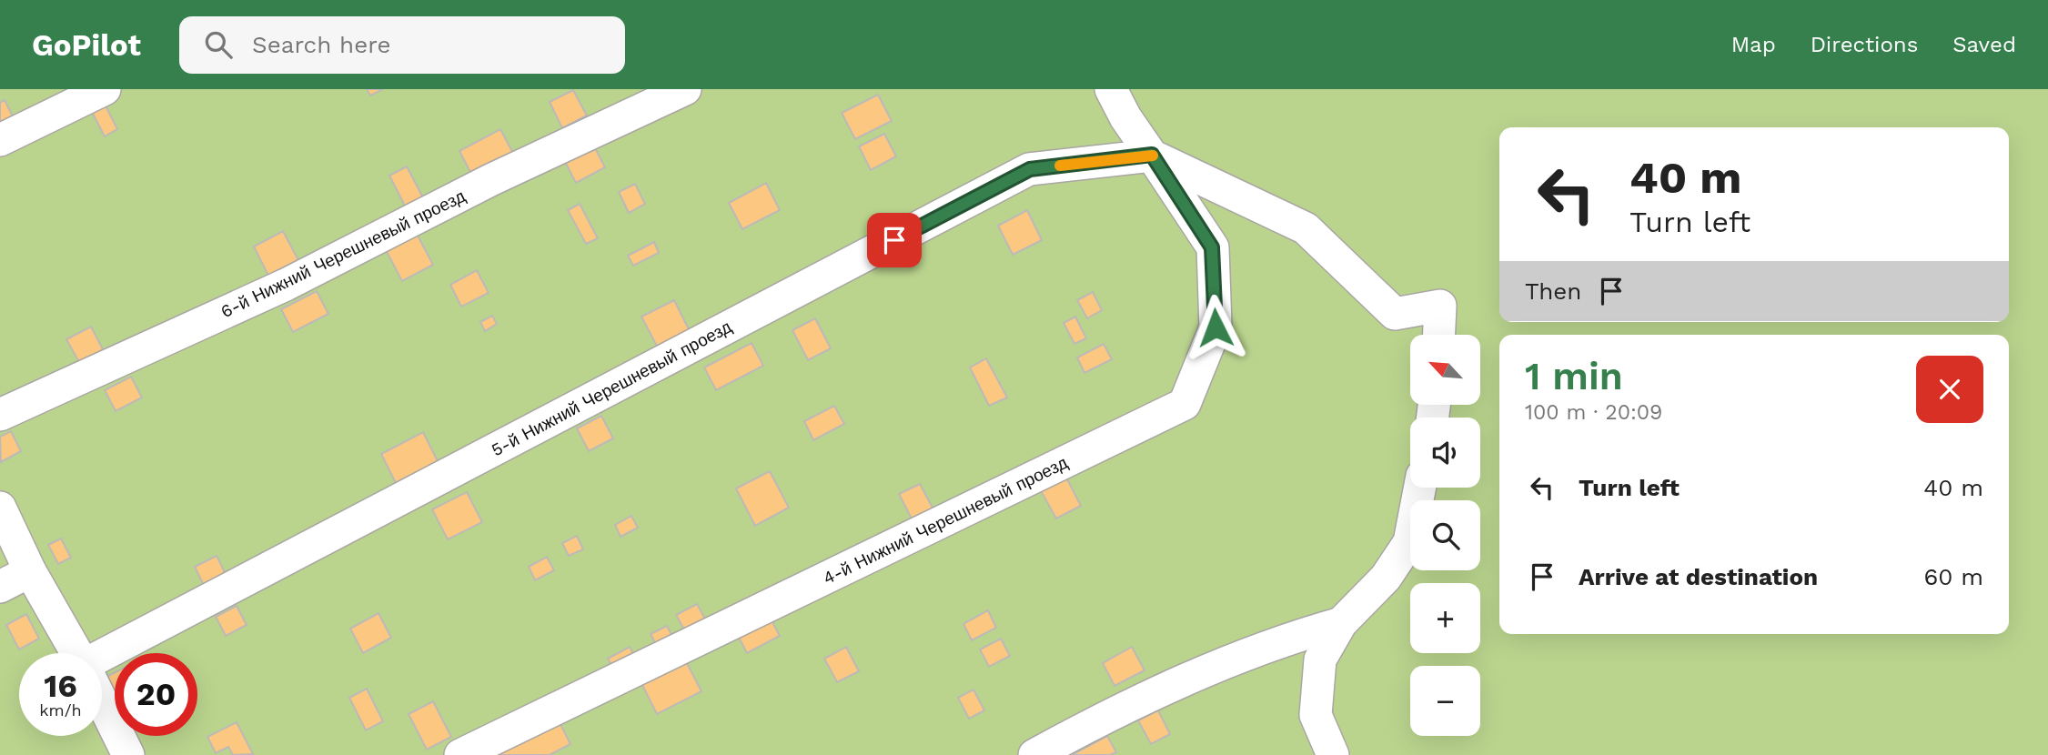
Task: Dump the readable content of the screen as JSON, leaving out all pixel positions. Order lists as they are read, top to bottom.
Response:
{
  "streets": {
    "lane": ["6-й Нижний Черешневый проезд", "5-й Нижний Черешневый проезд", "4-й Нижний Черешневый проезд"]
  },
  "crossings": [
    ["5-й Нижний Черешневый проезд", "4-й Нижний Черешневый проезд"]
  ],
  "north": "top left",
  "page": {
    "header": "GoPilot",
    "search": "Search here",
    "nav": ["Map", "Directions", "Saved"],
    "turn": ["40 m", "Turn left"],
    "then": "Then",
    "map_buttons": ["+", "−"],
    "heading": ["1 min", "100 m · 20:09"],
    "list": [
      {
        "name": "Turn left",
        "value": "40 m"
      },
      {
        "name": "Arrive at destination",
        "value": "60 m"
      }
    ],
    "speed": "16 km/h",
    "limit": "20"
  }
}
